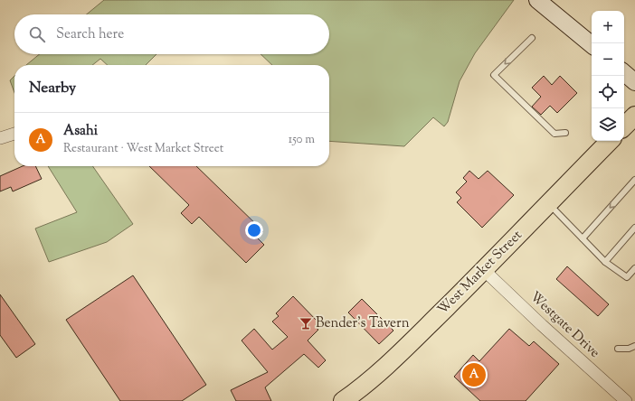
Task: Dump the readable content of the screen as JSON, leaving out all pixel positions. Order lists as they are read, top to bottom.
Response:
{
  "streets": {
    "main road": ["West Market Street"],
    "street": ["Westgate Drive"]
  },
  "crossings": [
    ["West Market Street", "Westgate Drive"]
  ],
  "places": {
    "bar": ["Bender's Tavern"]
  },
  "page": {
    "map_buttons": ["+", "−"],
    "search": "Search here",
    "heading": "Nearby",
    "list": [
      {
        "mark": "A",
        "name": "Asahi",
        "note": "Restaurant · West Market Street",
        "value": "150 m"
      }
    ],
    "pins": "A"
  }
}
